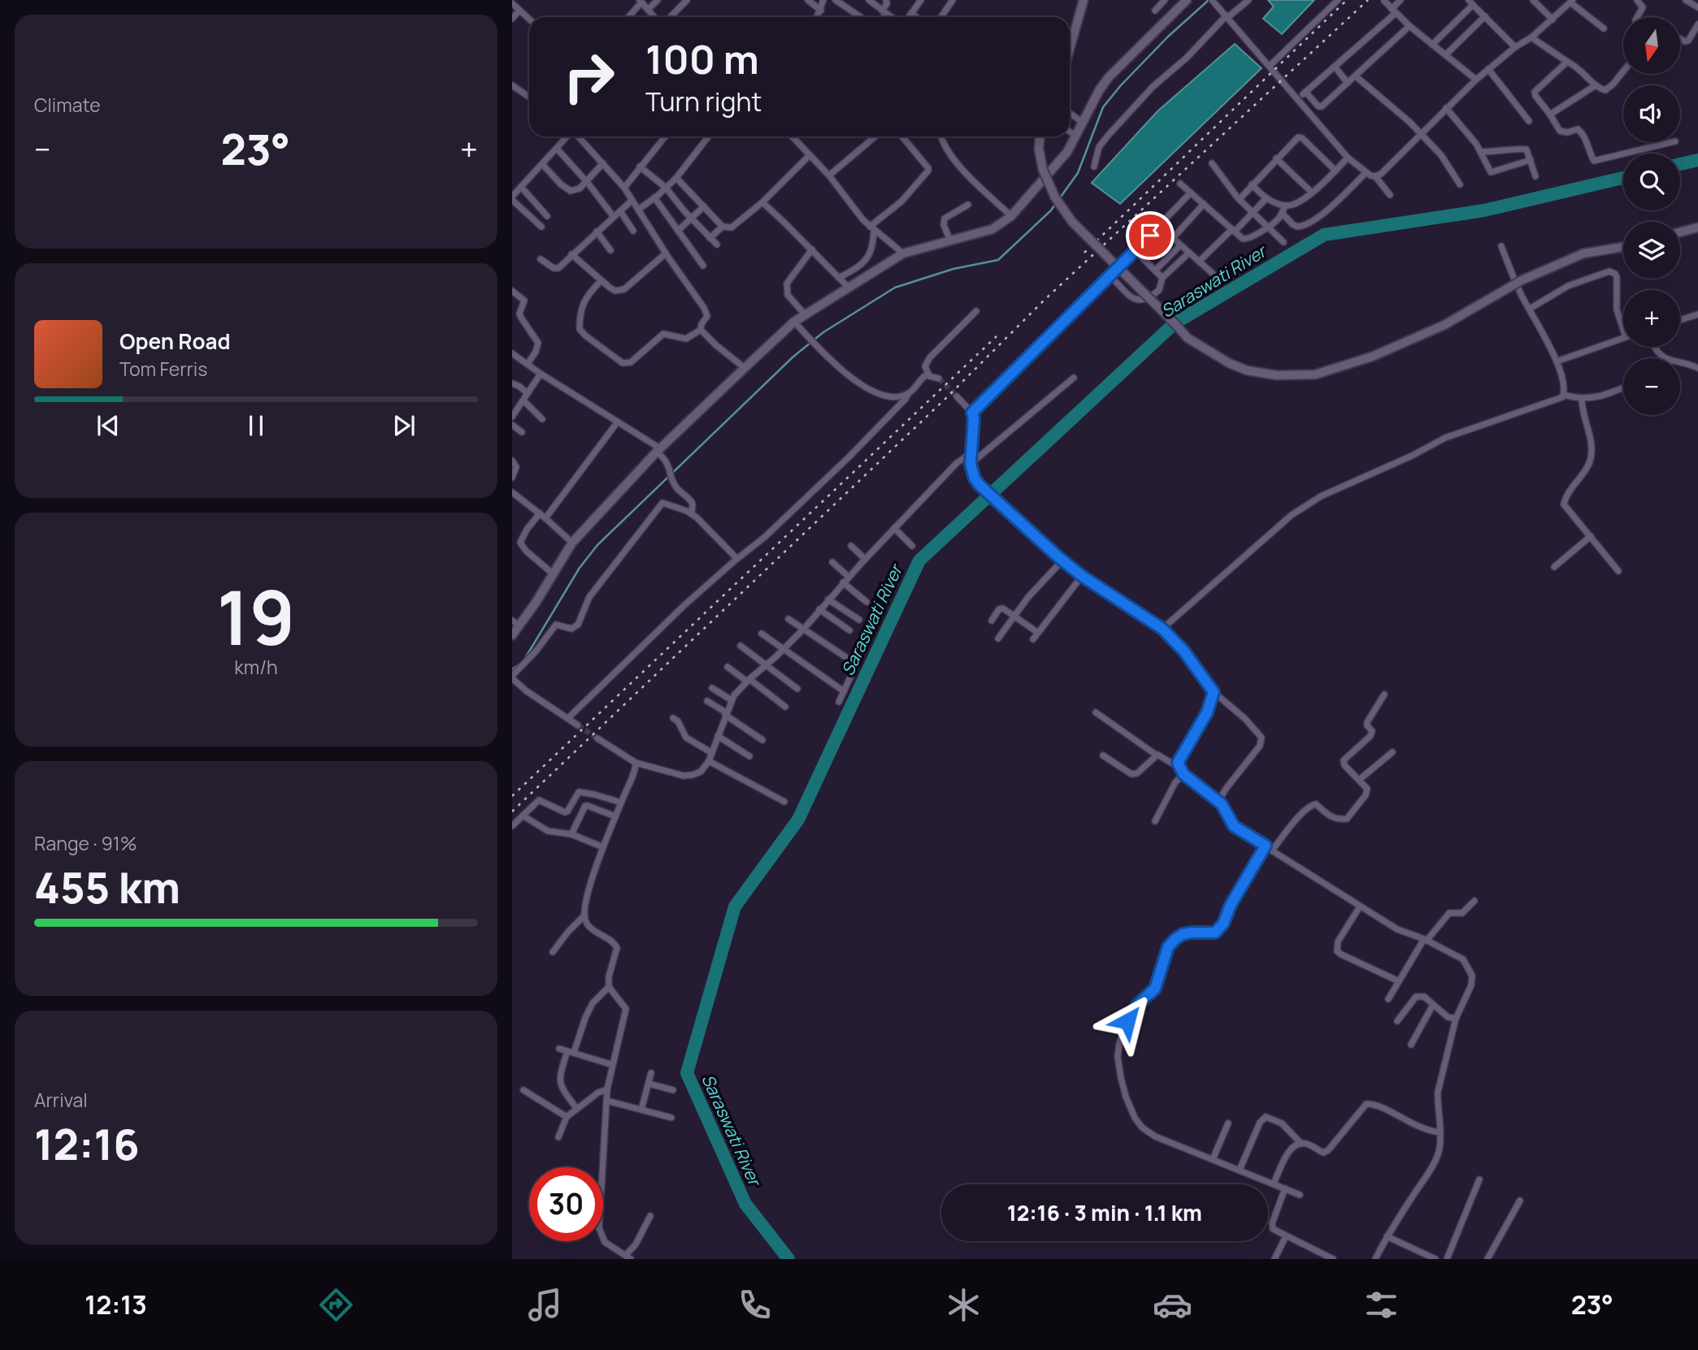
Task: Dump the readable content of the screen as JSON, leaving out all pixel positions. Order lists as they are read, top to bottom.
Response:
{
  "water": ["Saraswati River"],
  "north": "bottom",
  "page": {
    "tile": [
      "Climate",
      ["19", "km/h"],
      ["Range · 91%", "455 km"],
      ["Arrival", "12:16"]
    ],
    "map_buttons": ["+", "−"],
    "turn": ["100 m", "Turn right"],
    "heat": ["−", "23°", "+"],
    "song": ["Open Road", "Tom Ferris"],
    "limit": "30",
    "trip": "12:16 · 3 min · 1.1 km",
    "tabs": ["12:13", "23°"]
  }
}
